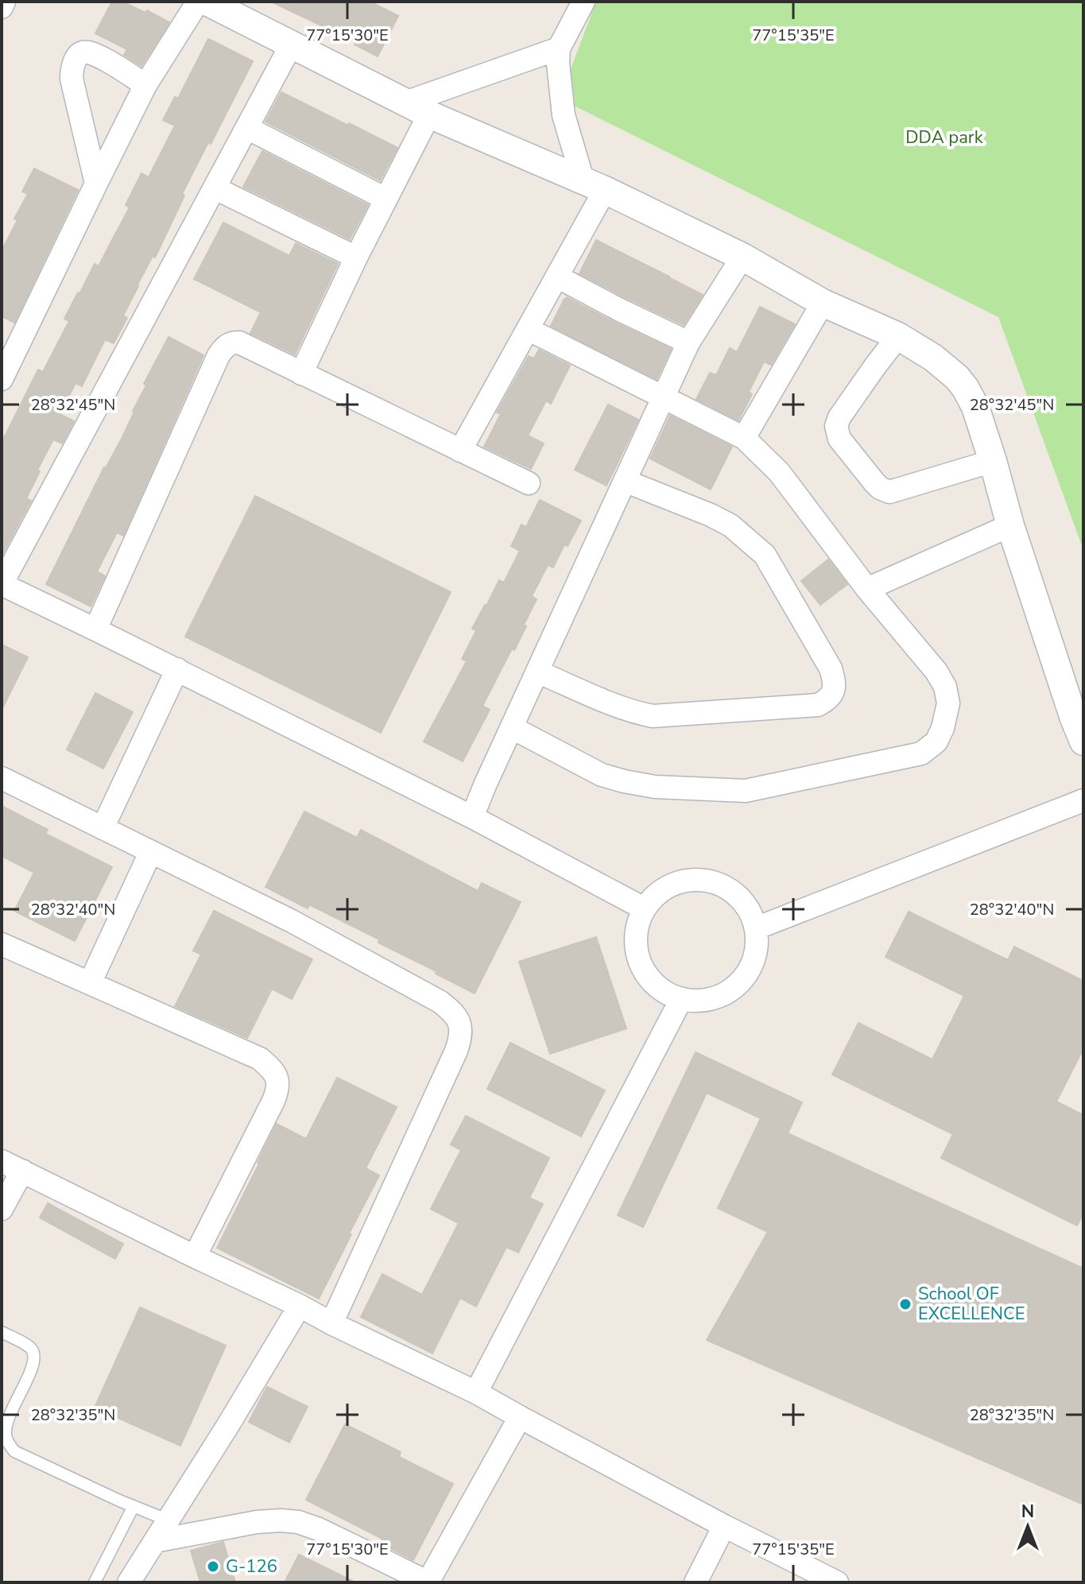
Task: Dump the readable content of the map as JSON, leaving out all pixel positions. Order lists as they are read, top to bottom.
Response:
{
  "parks": ["DDA park"],
  "places": ["School OF EXCELLENCE", "G-126"],
  "north": "top",
  "coordinates": [
    "77°15'30\"E",
    "77°15'35\"E",
    "28°32'45\"N",
    "28°32'40\"N",
    "28°32'35\"N"
  ]
}
